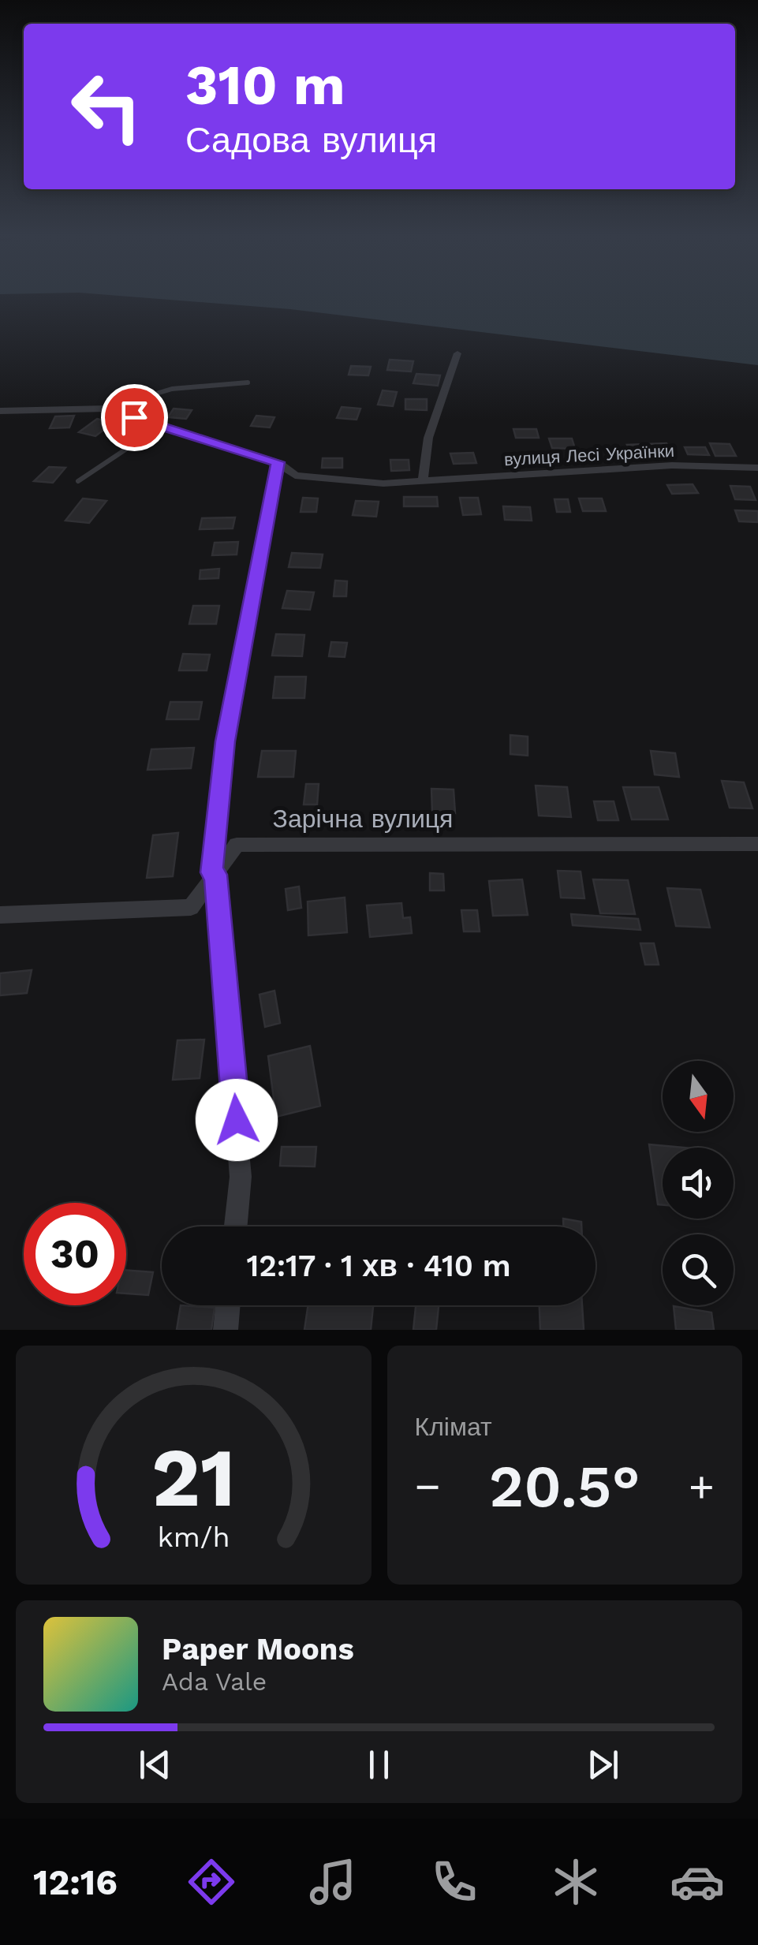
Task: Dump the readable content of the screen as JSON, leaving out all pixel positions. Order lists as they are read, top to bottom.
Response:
{
  "streets": {
    "street": ["вулиця Лесі Українки", "Зарічна вулиця"]
  },
  "north": "bottom",
  "page": {
    "turn": ["310 m", "Садова вулиця"],
    "limit": "30",
    "trip": "12:17 · 1 хв · 410 m",
    "tile": "Клімат",
    "heat": ["−", "20.5°", "+"],
    "song": ["Paper Moons", "Ada Vale"],
    "tabs": "12:16",
    "gauge": ["21", "km/h"]
  }
}
